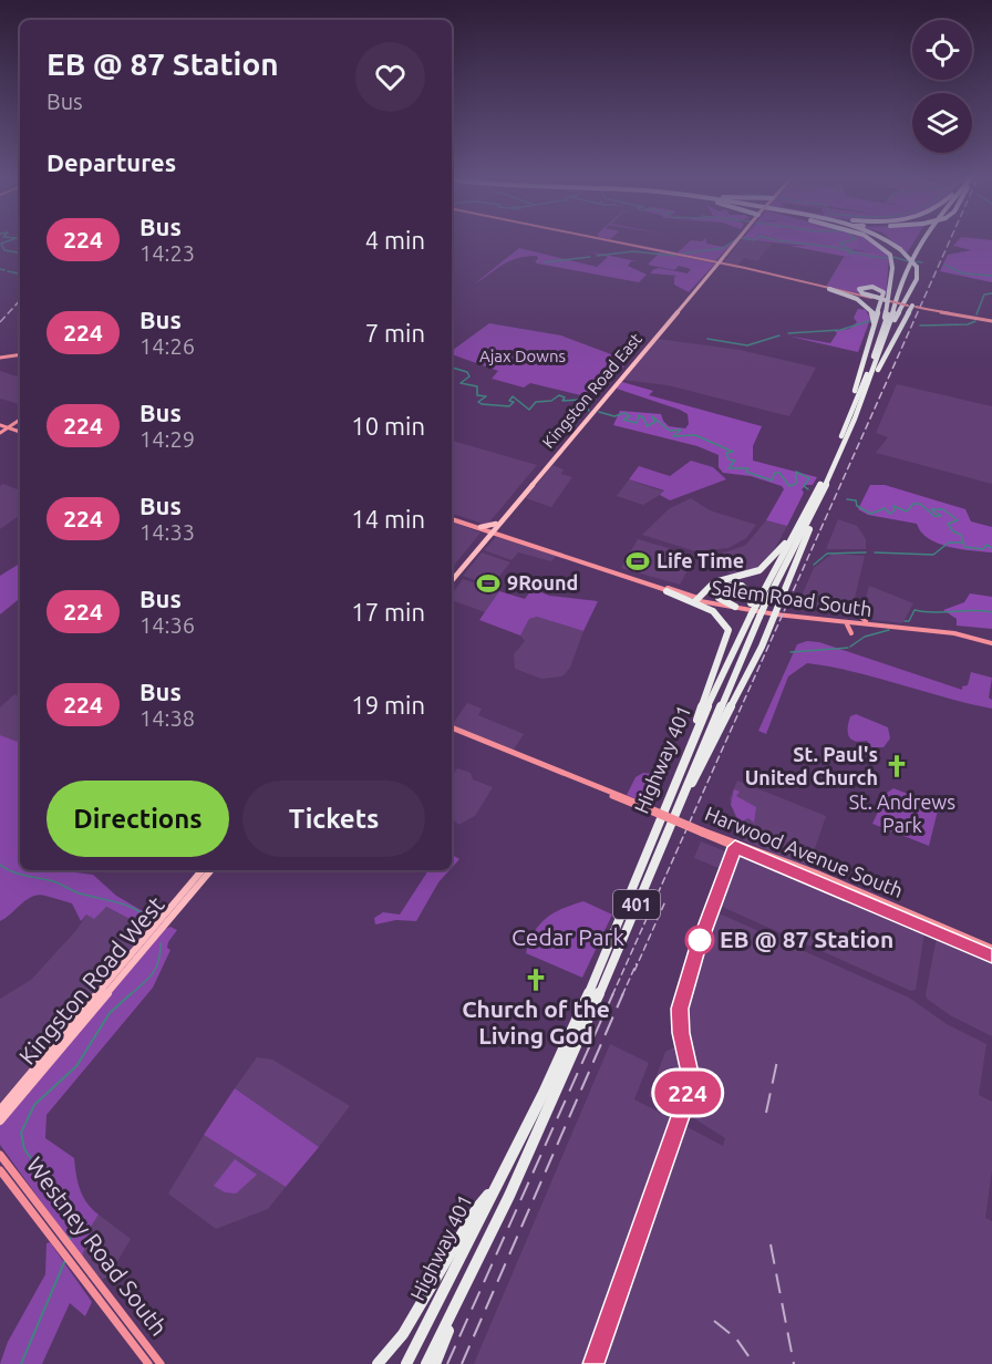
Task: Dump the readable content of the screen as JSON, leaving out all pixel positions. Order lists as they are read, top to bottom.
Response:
{
  "streets": {
    "highway": ["Highway 401", "401"],
    "main road": [
      "Kingston Road East",
      "Salem Road South",
      "Harwood Avenue South",
      "Kingston Road West",
      "Westney Road South"
    ]
  },
  "crossings": [
    ["Kingston Road East", "Salem Road South"]
  ],
  "parks": ["Ajax Downs", "St. Andrews Park", "Cedar Park"],
  "places": {
    "sports": ["Life Time", "9Round"],
    "church": ["St. Paul's United Church", "Church of the Living God"],
    "other": ["EB @ 87 Station"]
  },
  "lines": ["bus line 224"],
  "page": {
    "on_map": "224",
    "heading": [
      ["EB @ 87 Station", "Bus"],
      "Departures"
    ],
    "list": [
      {
        "mark": "224",
        "name": "Bus",
        "note": "14:23",
        "value": "4 min"
      },
      {
        "mark": "224",
        "name": "Bus",
        "note": "14:26",
        "value": "7 min"
      },
      {
        "mark": "224",
        "name": "Bus",
        "note": "14:29",
        "value": "10 min"
      },
      {
        "mark": "224",
        "name": "Bus",
        "note": "14:33",
        "value": "14 min"
      },
      {
        "mark": "224",
        "name": "Bus",
        "note": "14:36",
        "value": "17 min"
      },
      {
        "mark": "224",
        "name": "Bus",
        "note": "14:38",
        "value": "19 min"
      }
    ],
    "buttons": ["Directions", "Tickets"]
  }
}
